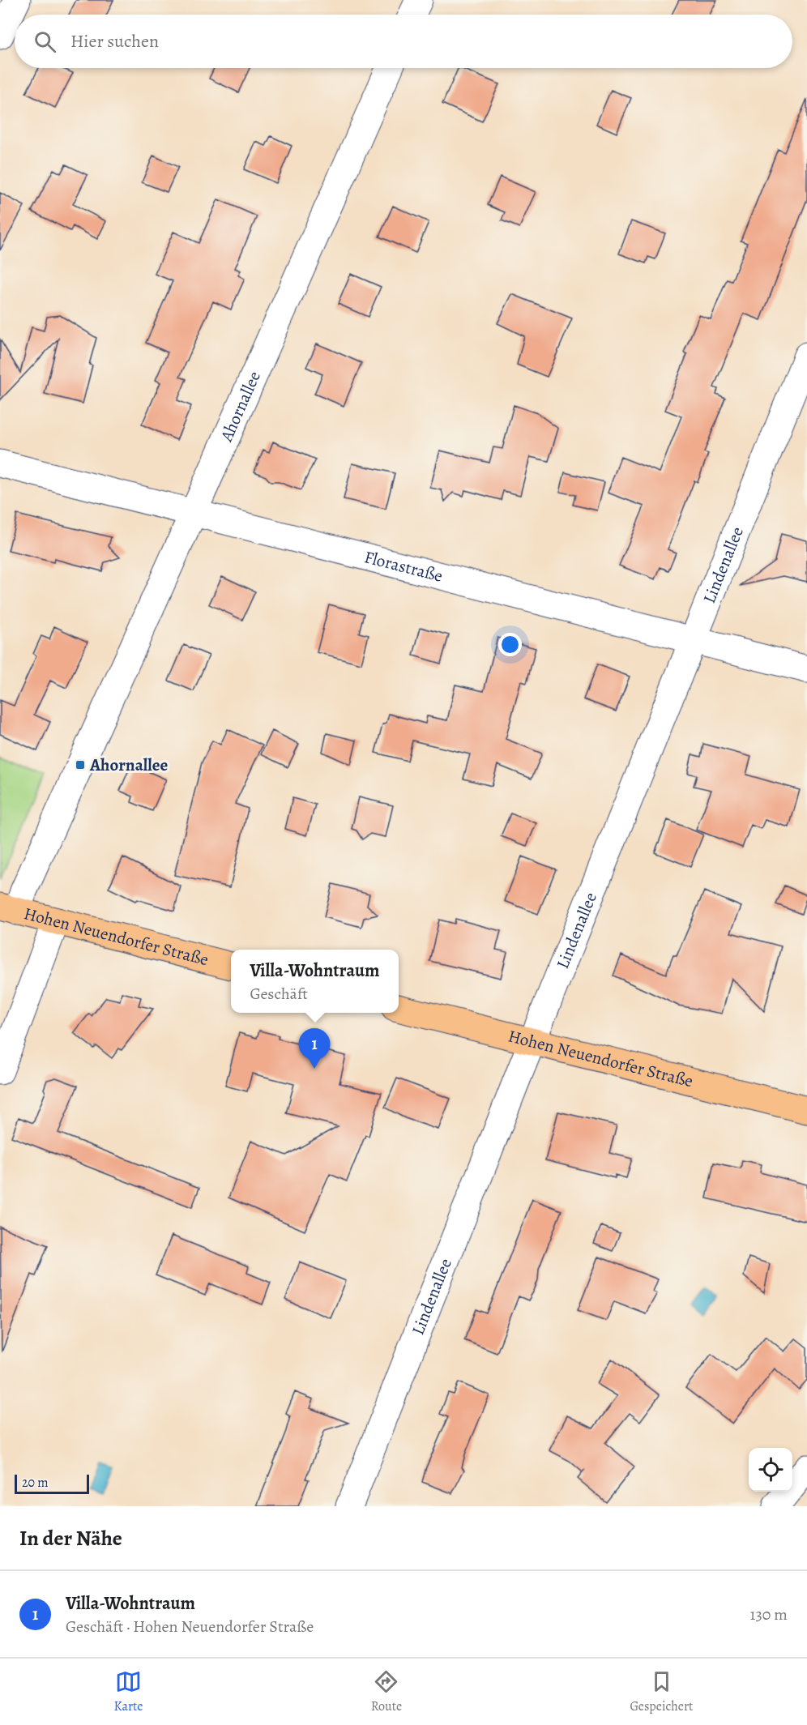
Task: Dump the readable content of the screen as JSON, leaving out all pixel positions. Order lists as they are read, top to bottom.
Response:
{
  "streets": {
    "main road": ["Hohen Neuendorfer Straße"],
    "street": ["Ahornallee", "Florastraße", "Lindenallee"]
  },
  "crossings": [
    ["Ahornallee", "Florastraße"],
    ["Ahornallee", "Hohen Neuendorfer Straße"],
    ["Florastraße", "Lindenallee"],
    ["Lindenallee", "Hohen Neuendorfer Straße"]
  ],
  "places": {
    "transit": ["Ahornallee"]
  },
  "scale_bar": "20 m",
  "page": {
    "search": "Hier suchen",
    "popup": ["Villa-Wohntraum", "Geschäft"],
    "pins": "1",
    "scale": "20 m",
    "heading": "In der Nähe",
    "list": [
      {
        "mark": "1",
        "name": "Villa-Wohntraum",
        "note": "Geschäft · Hohen Neuendorfer Straße",
        "value": "130 m"
      }
    ],
    "nav": ["Karte", "Route", "Gespeichert"]
  }
}
